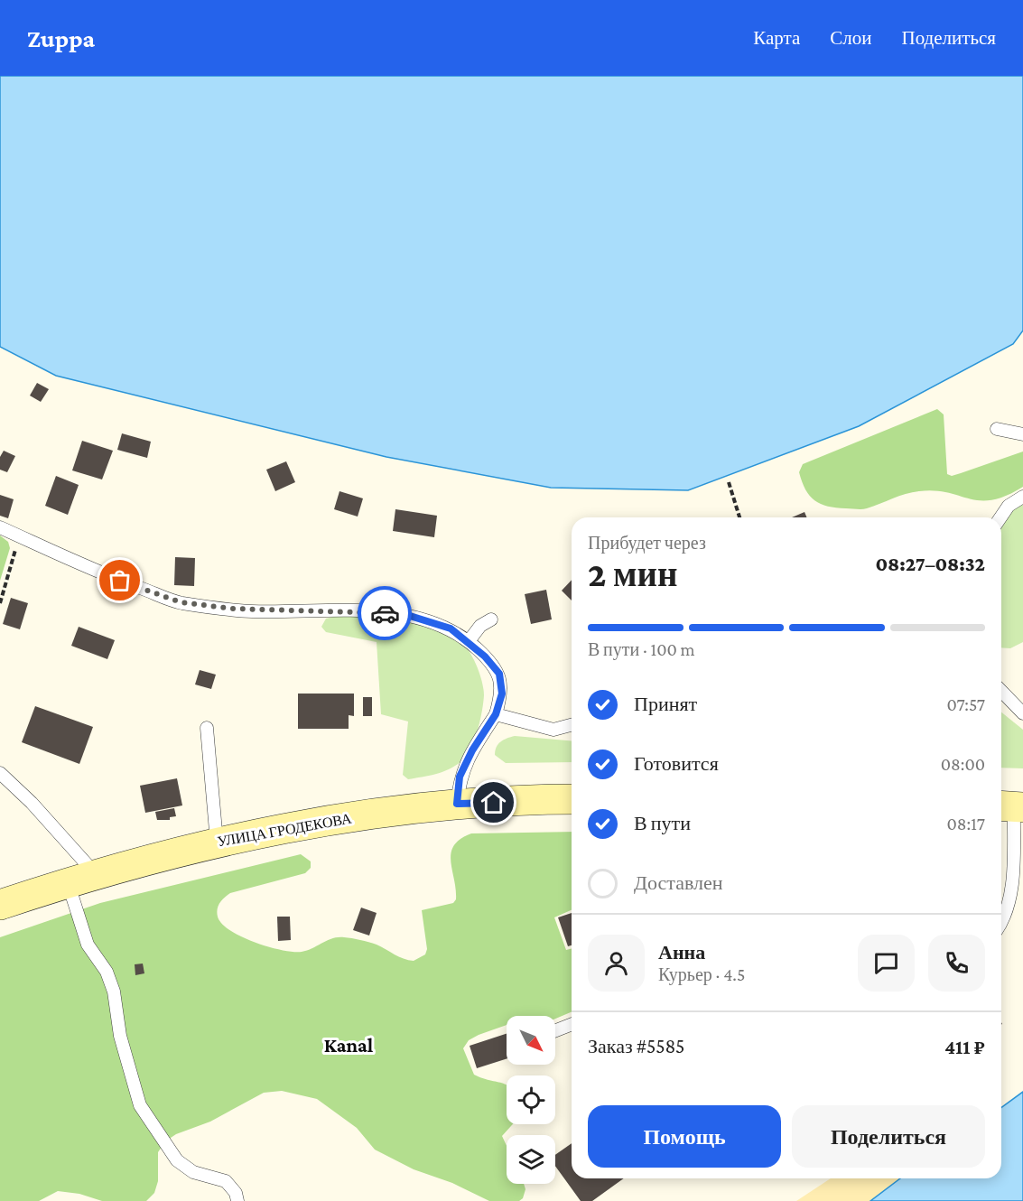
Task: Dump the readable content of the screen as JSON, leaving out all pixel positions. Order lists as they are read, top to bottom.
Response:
{
  "streets": {
    "main road": ["УЛИЦА ГРОДЕКОВА"]
  },
  "districts": ["Kanal"],
  "north": "bottom right",
  "page": {
    "header": "Zuppa",
    "nav": ["Карта", "Слои", "Поделиться"],
    "heading": ["2 мин", "Прибудет через", "08:27–08:32"],
    "panel": [
      "Анна",
      "Курьер · 4.5",
      "Заказ #5585",
      "411 ₽"
    ],
    "bar": "В пути · 100 m",
    "list": [
      ["Принят", "07:57"],
      ["Готовится", "08:00"],
      ["В пути", "08:17"],
      "Доставлен"
    ],
    "buttons": ["Помощь", "Поделиться"]
  }
}
